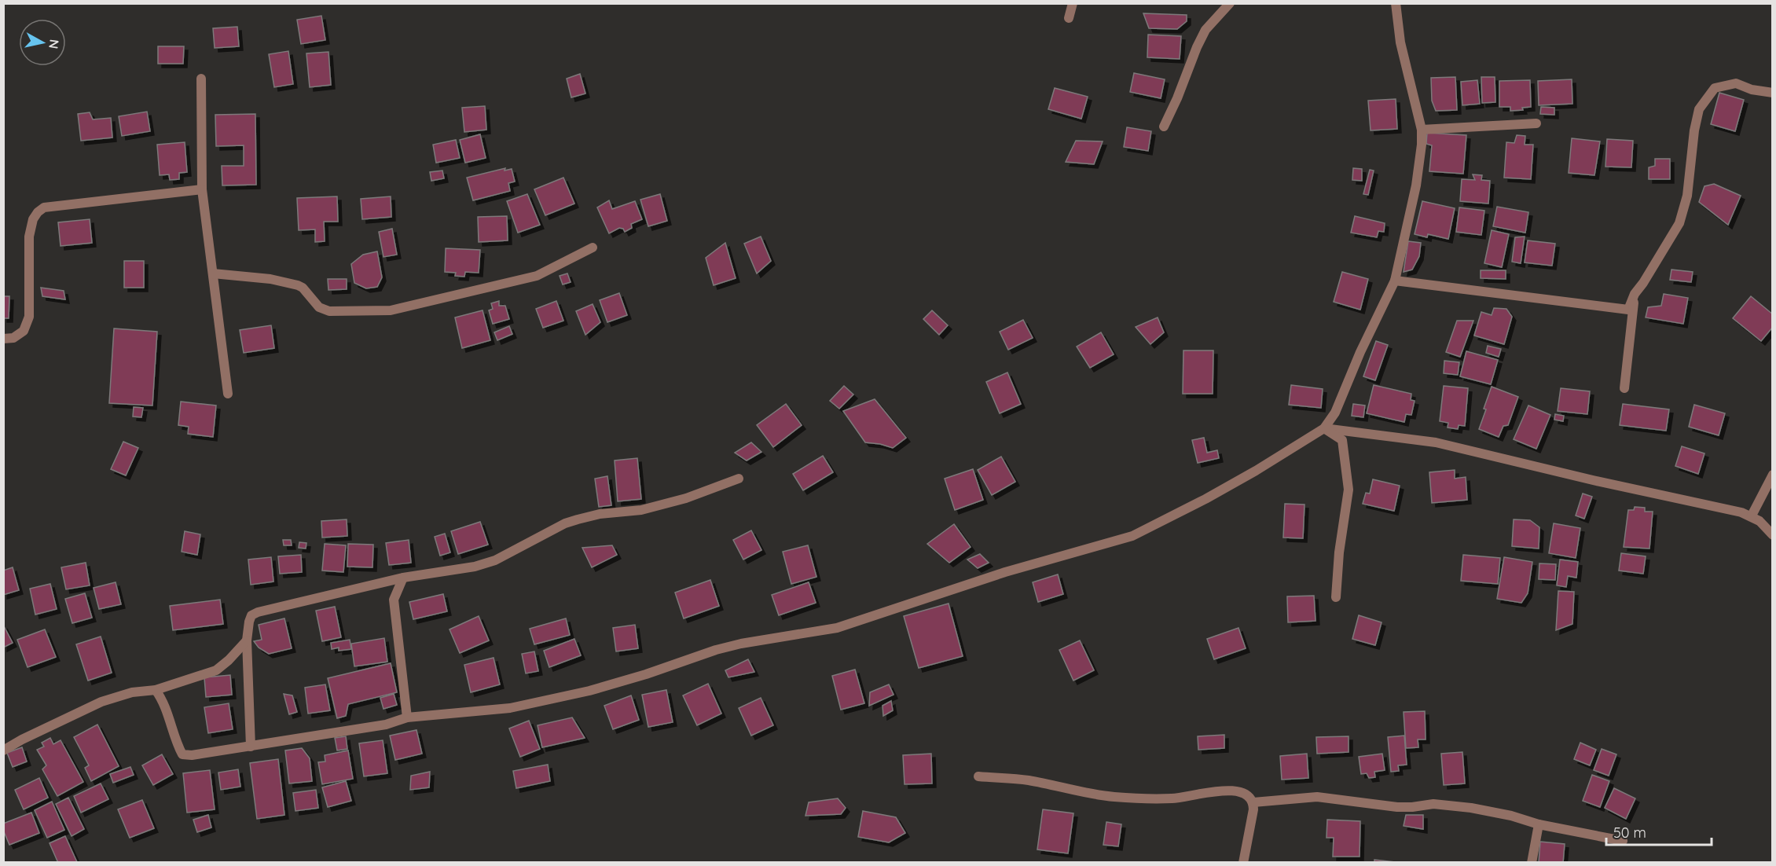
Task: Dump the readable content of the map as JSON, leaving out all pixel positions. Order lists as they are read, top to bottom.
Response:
{
  "scale_bar": "50 m",
  "north": "right"
}
